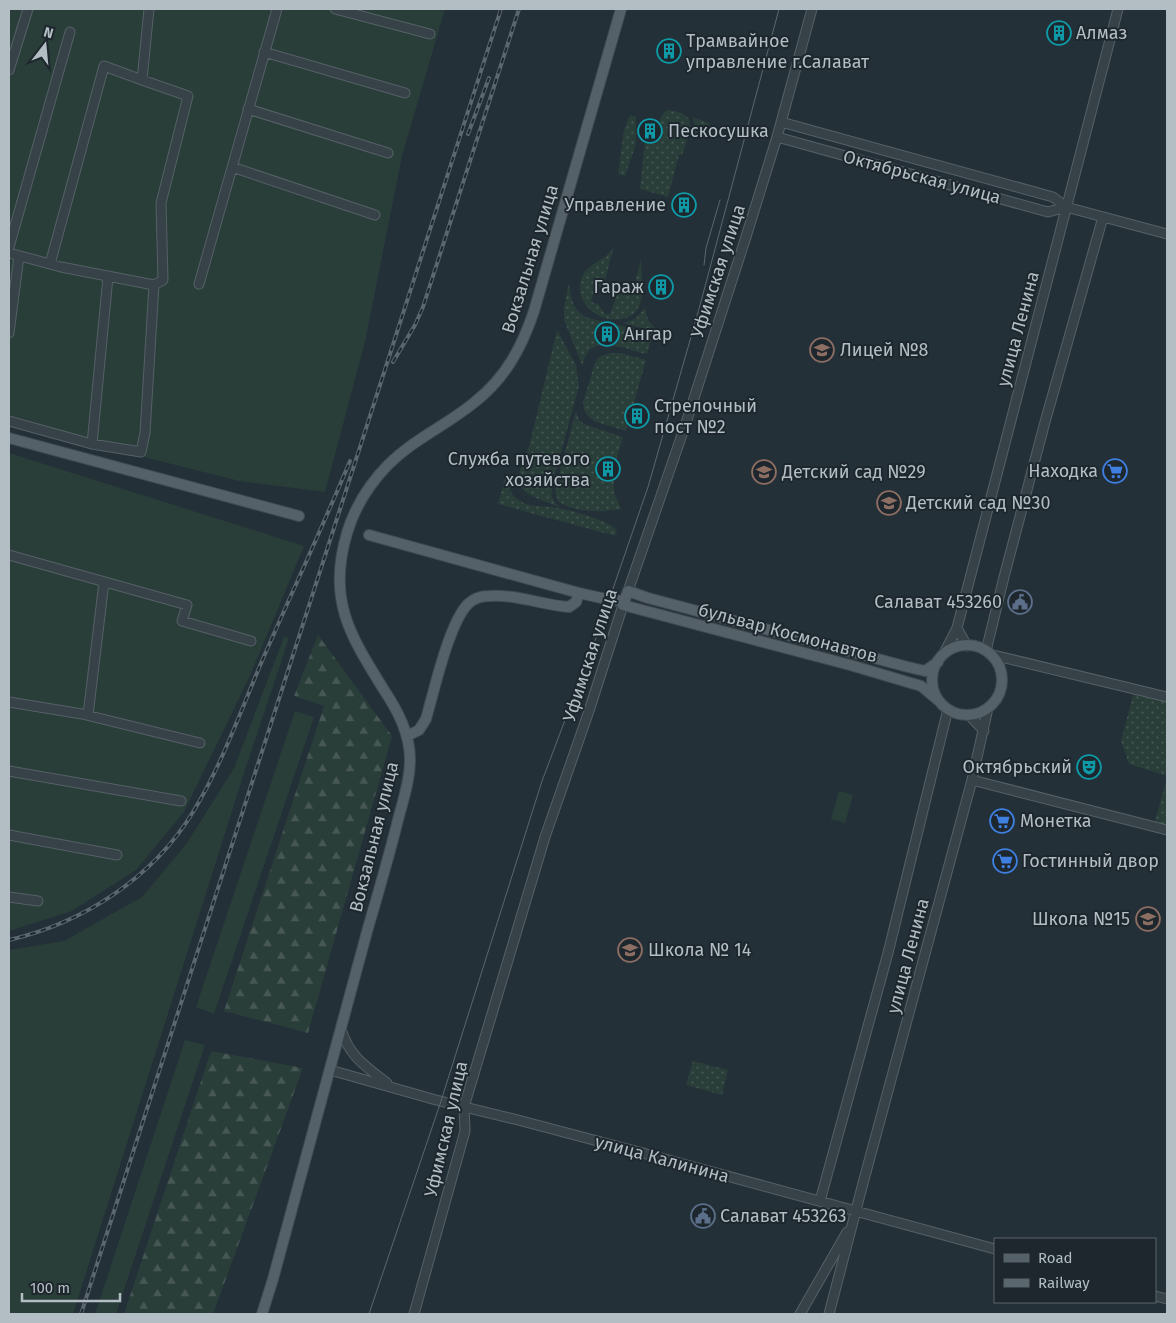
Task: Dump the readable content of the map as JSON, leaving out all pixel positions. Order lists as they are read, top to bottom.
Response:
{
  "streets": {
    "main road": ["Вокзальная улица", "улица Ленина", "бульвар Космонавтов"],
    "street": ["Октябрьская улица", "Уфимская улица", "улица Калинина"]
  },
  "crossings": [
    ["Октябрьская улица", "Уфимская улица"],
    ["Октябрьская улица", "улица Ленина"],
    ["Вокзальная улица", "улица Калинина"],
    ["Уфимская улица", "бульвар Космонавтов"],
    ["Уфимская улица", "улица Калинина"],
    ["улица Ленина", "бульвар Космонавтов"],
    ["улица Ленина", "улица Калинина"]
  ],
  "places": {
    "building": [
      "Алмаз",
      "Трамвайное управление г.Салават",
      "Пескосушка",
      "Управление",
      "Гараж",
      "Ангар",
      "Стрелочный пост №2",
      "Служба путевого хозяйства"
    ],
    "school or university": [
      "Лицей №8",
      "Детский сад №29",
      "Детский сад №30",
      "Школа №15",
      "Школа № 14"
    ],
    "supermarket": ["Находка", "Монетка", "Гостинный двор"],
    "public building": ["Салават 453260", "Салават 453263"],
    "theatre": ["Октябрьский"]
  },
  "legend": ["Road", "Railway"],
  "scale_bar": "100 m",
  "north": "top"
}
